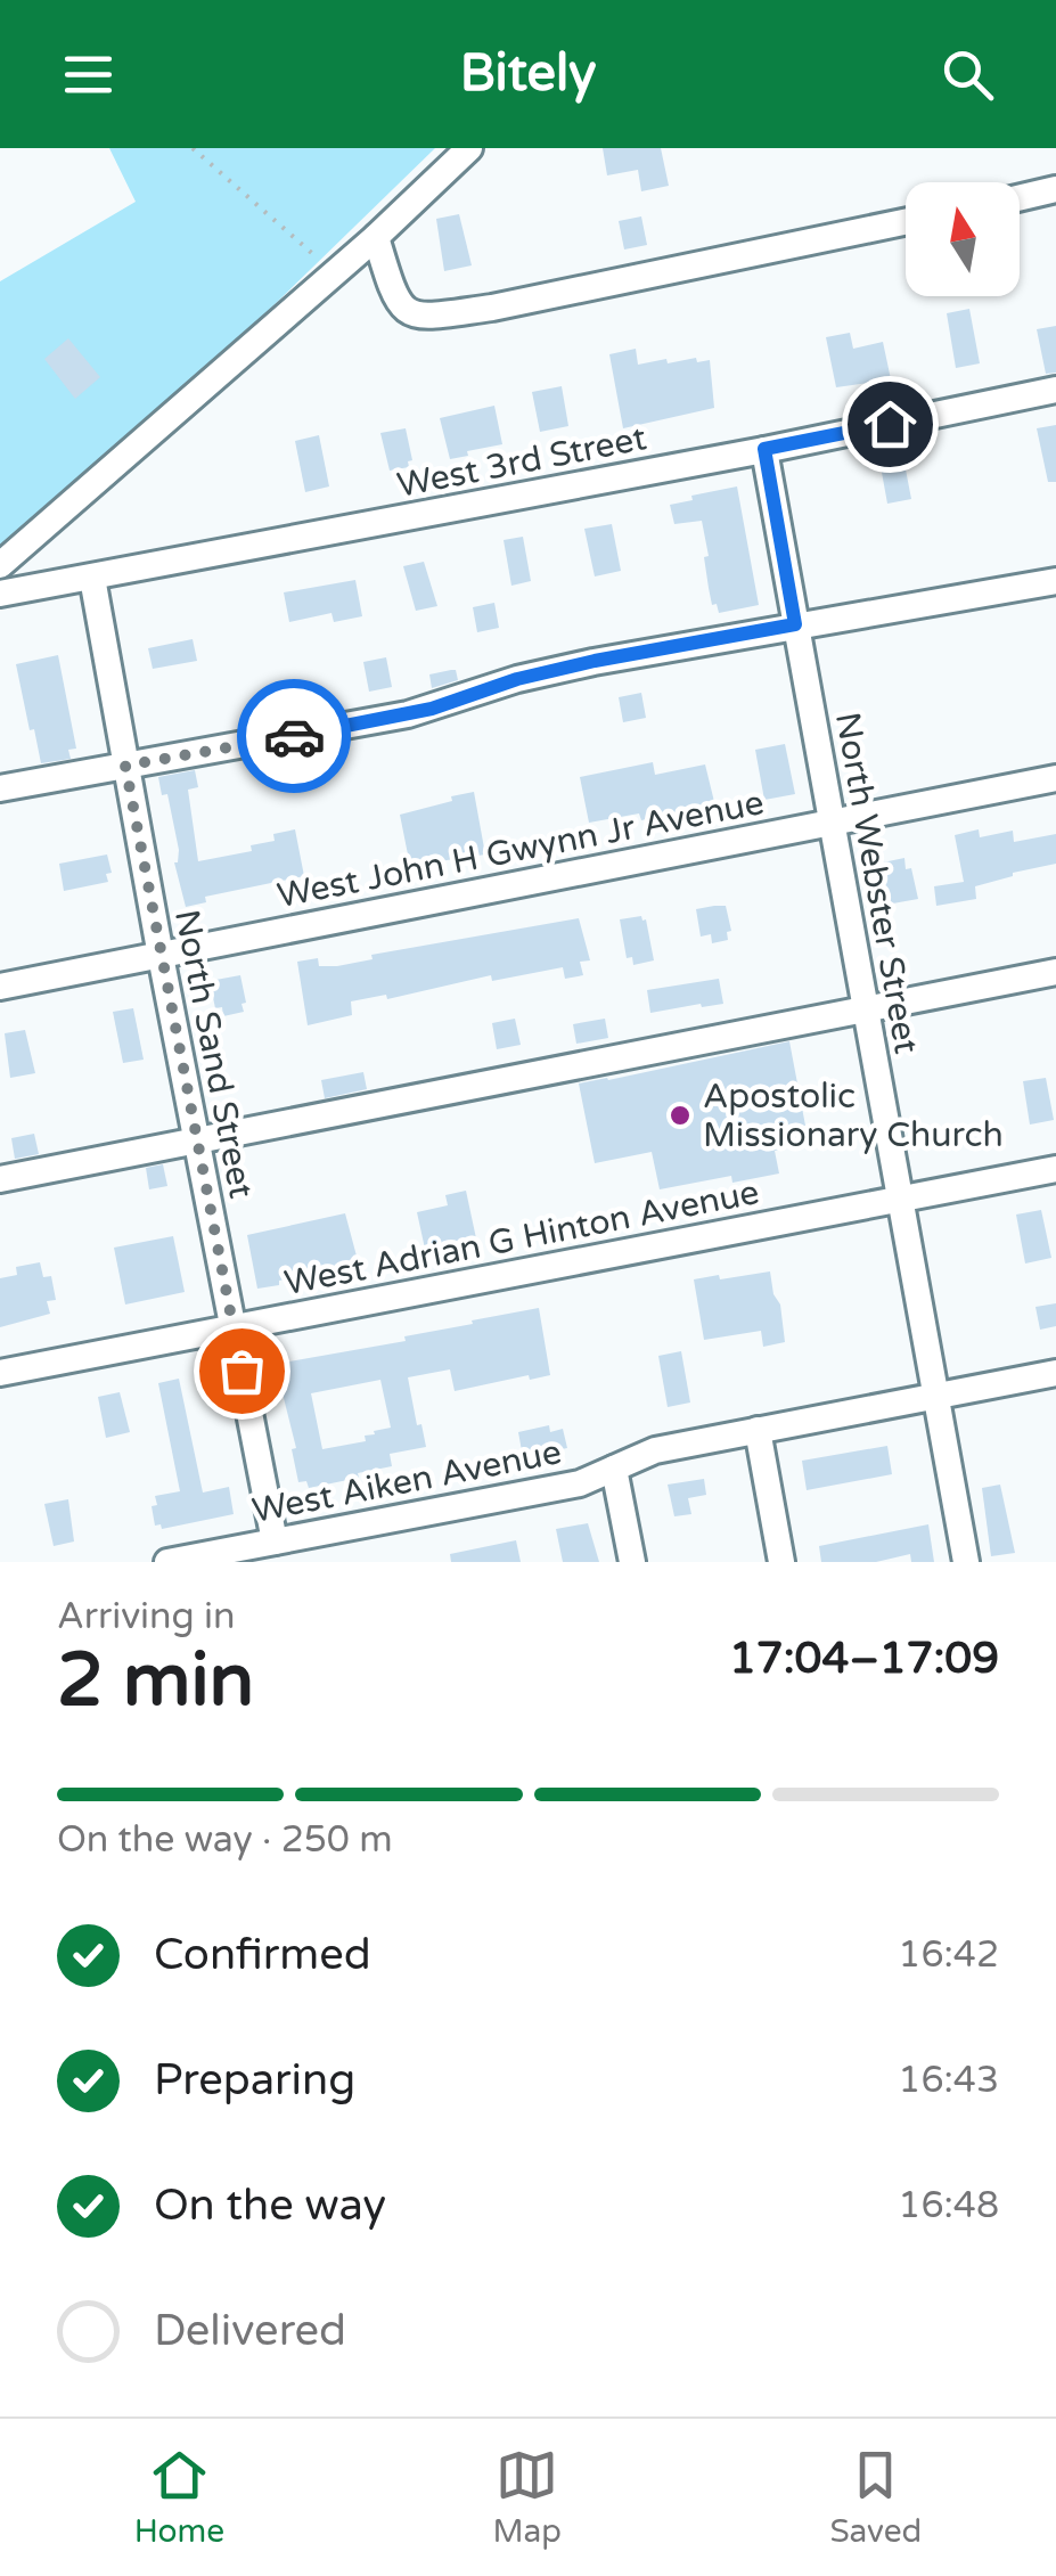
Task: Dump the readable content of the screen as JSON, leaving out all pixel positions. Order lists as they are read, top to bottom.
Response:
{
  "streets": {
    "street": [
      "West 3rd Street",
      "West John H Gwynn Jr Avenue",
      "North Webster Street",
      "North Sand Street",
      "West Adrian G Hinton Avenue",
      "West Aiken Avenue"
    ]
  },
  "crossings": [
    ["West 3rd Street", "North Webster Street"],
    ["West 3rd Street", "North Sand Street"],
    ["West John H Gwynn Jr Avenue", "North Webster Street"],
    ["West John H Gwynn Jr Avenue", "North Sand Street"],
    ["North Webster Street", "West Adrian G Hinton Avenue"],
    ["North Webster Street", "West Aiken Avenue"],
    ["North Sand Street", "West Adrian G Hinton Avenue"],
    ["North Sand Street", "West Aiken Avenue"]
  ],
  "places": ["Apostolic Missionary Church"],
  "north": "top",
  "page": {
    "header": "Bitely",
    "heading": ["2 min", "Arriving in", "17:04–17:09"],
    "bar": "On the way · 250 m",
    "list": [
      ["Confirmed", "16:42"],
      ["Preparing", "16:43"],
      ["On the way", "16:48"],
      "Delivered"
    ],
    "tabs": ["Home", "Map", "Saved"]
  }
}
